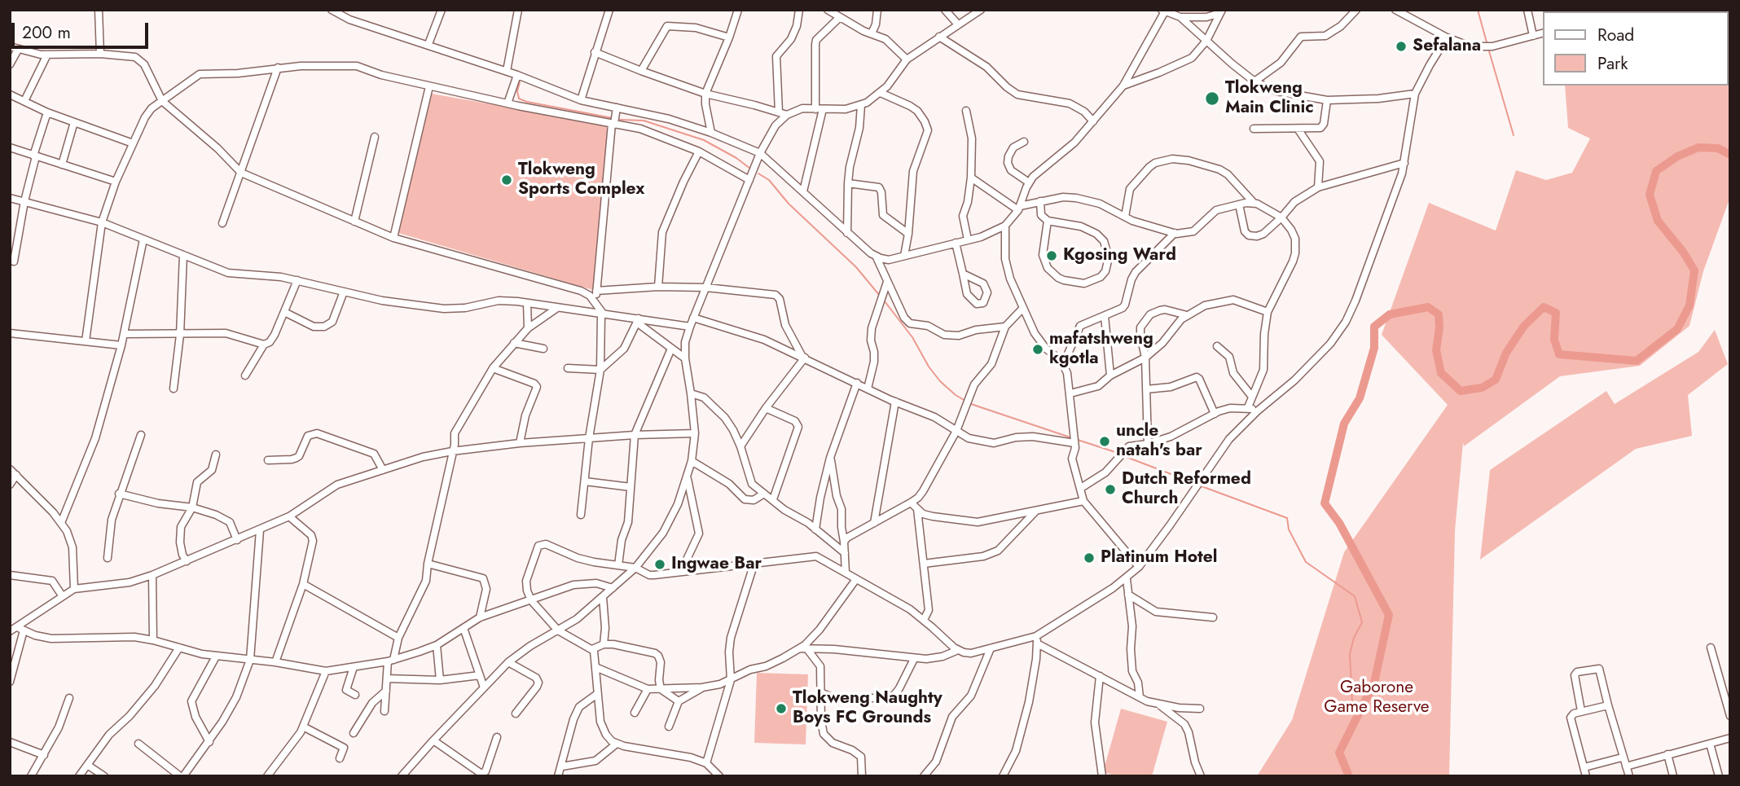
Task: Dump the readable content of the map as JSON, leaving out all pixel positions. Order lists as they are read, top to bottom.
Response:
{
  "parks": ["Gaborone Game Reserve"],
  "places": [
    "Sefalana",
    "Tlokweng Main Clinic",
    "Tlokweng Sports Complex",
    "Kgosing Ward",
    "mafatshweng kgotla",
    "uncle natah's bar",
    "Dutch Reformed Church",
    "Platinum Hotel",
    "Ingwae Bar",
    "Tlokweng Naughty Boys FC Grounds"
  ],
  "legend": ["Road", "Park"],
  "scale_bar": "200 m"
}
